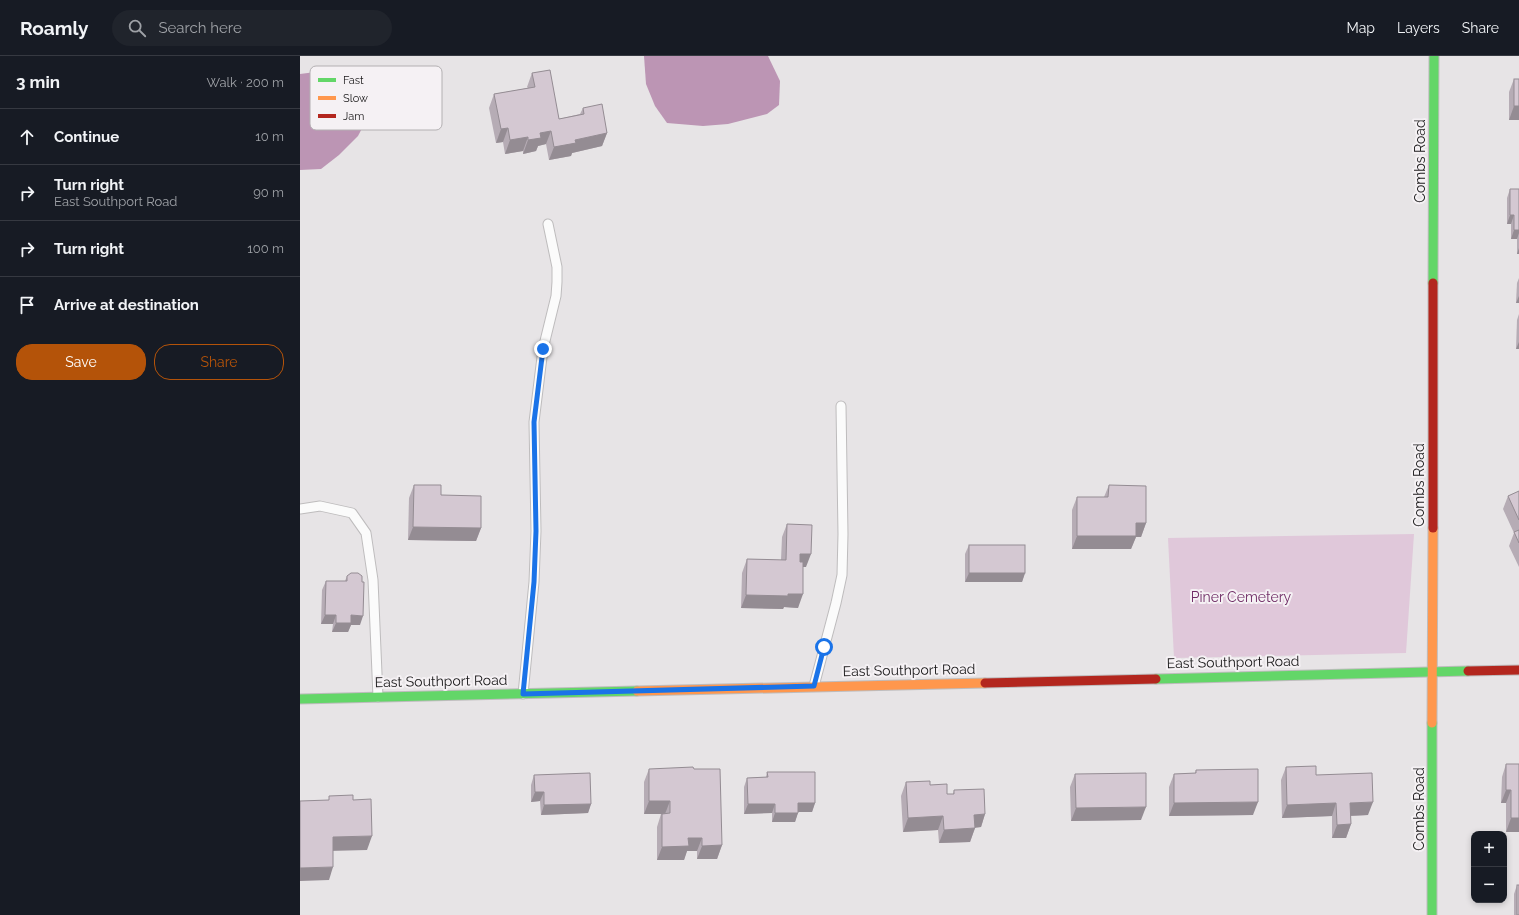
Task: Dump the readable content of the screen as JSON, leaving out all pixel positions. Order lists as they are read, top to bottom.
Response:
{
  "streets": {
    "main road": ["Combs Road", "East Southport Road"]
  },
  "crossings": [
    ["Combs Road", "East Southport Road"]
  ],
  "parks": ["Piner Cemetery"],
  "legend": ["Fast", "Slow", "Jam"],
  "page": {
    "header": "Roamly",
    "search": "Search here",
    "nav": ["Map", "Layers", "Share"],
    "heading": ["3 min", "Walk · 200 m"],
    "list": [
      ["Continue", "10 m"],
      ["Turn right", "East Southport Road", "90 m"],
      ["Turn right", "100 m"],
      "Arrive at destination"
    ],
    "buttons": ["Save", "Share"],
    "map_buttons": ["+", "−"]
  }
}
